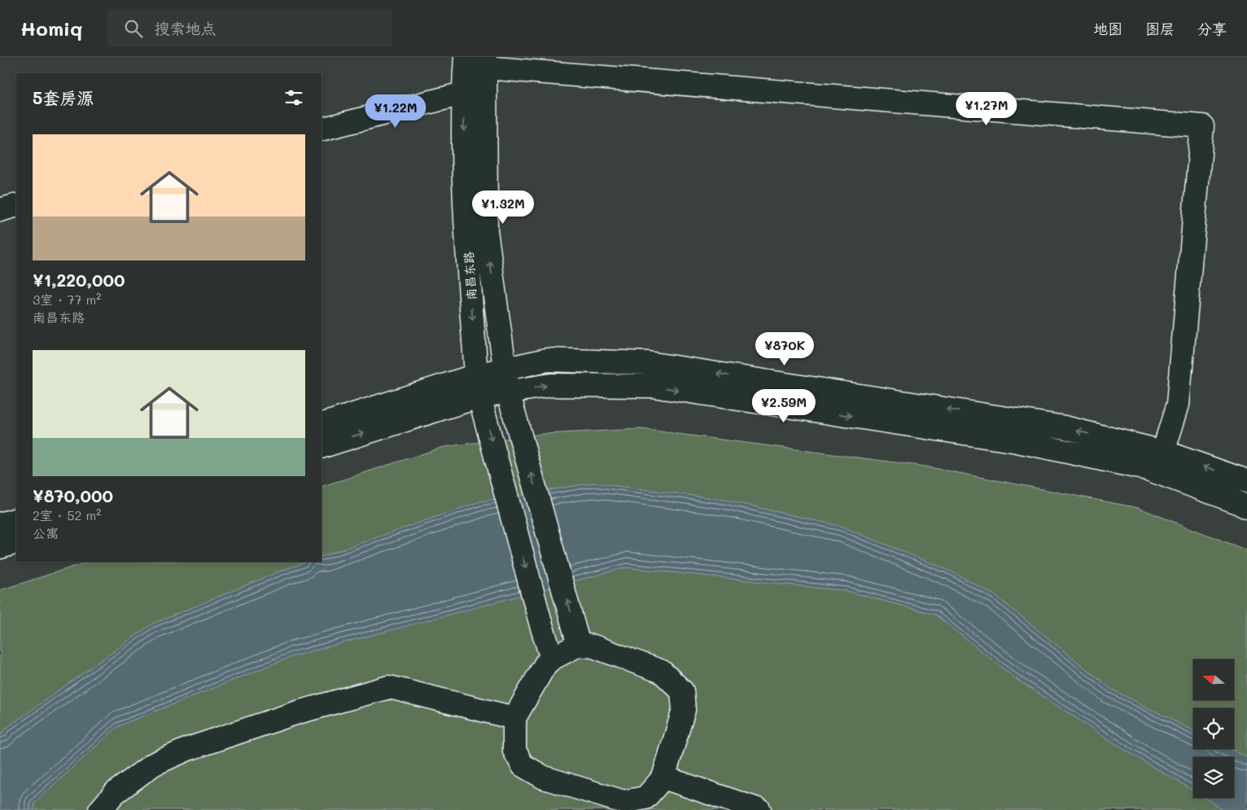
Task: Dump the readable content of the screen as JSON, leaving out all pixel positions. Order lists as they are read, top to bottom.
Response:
{
  "streets": {
    "street": ["南昌东路"]
  },
  "north": "left",
  "page": {
    "header": "Homiq",
    "search": "搜索地点",
    "nav": ["地图", "图层", "分享"],
    "heading": "5套房源",
    "price": [
      "¥1.27M",
      "¥1.22M",
      "¥1.32M",
      "¥870K",
      "¥2.59M"
    ],
    "list": [
      {
        "name": "¥1,220,000",
        "note": "3室 · 77 m² · 南昌东路"
      },
      {
        "name": "¥870,000",
        "note": "2室 · 52 m² · 公寓"
      }
    ]
  }
}
